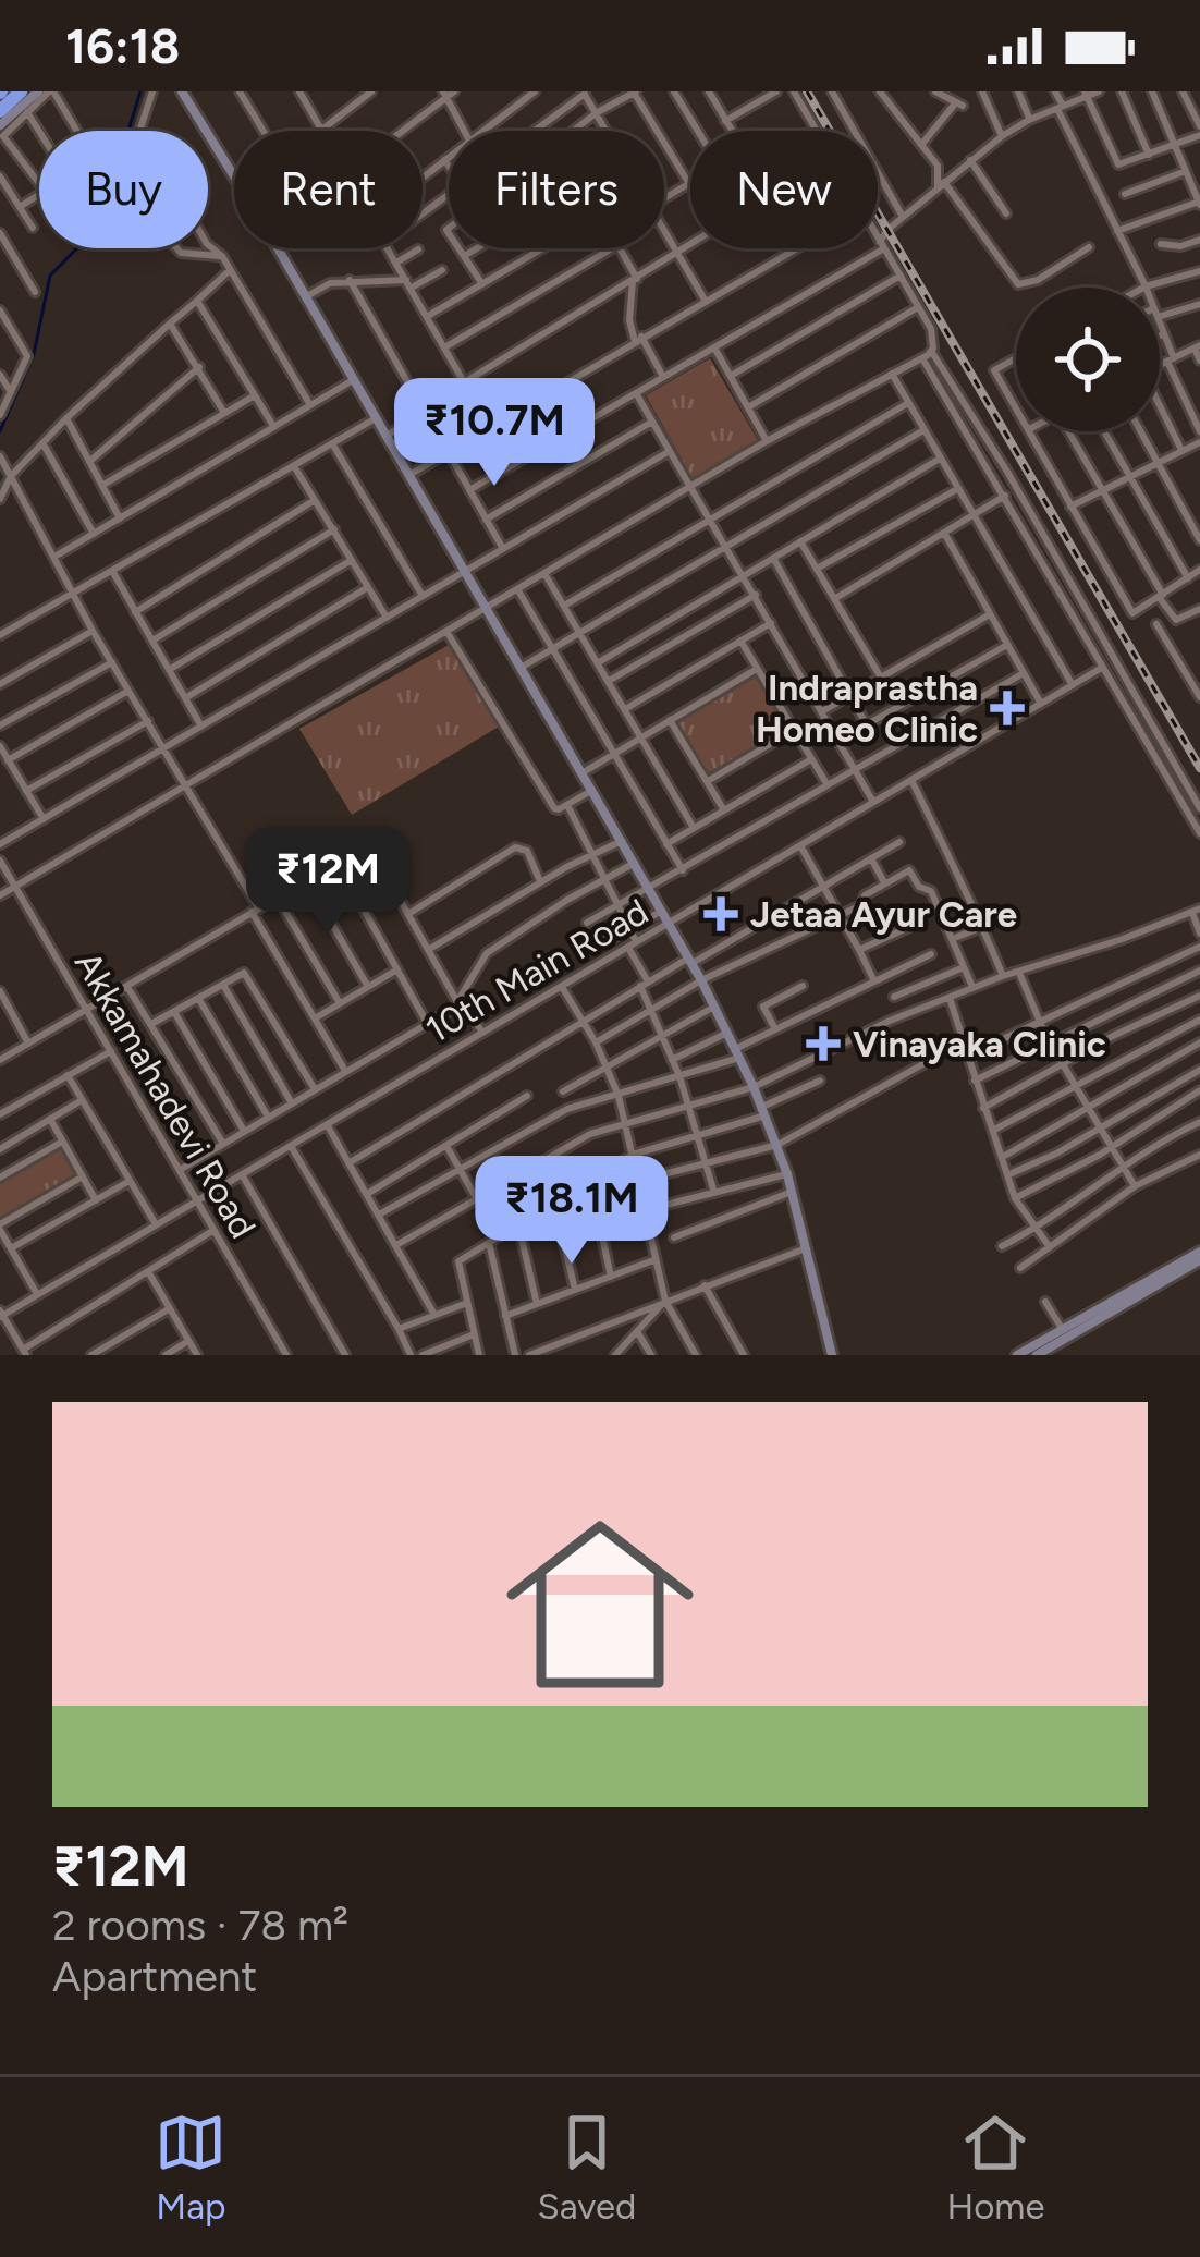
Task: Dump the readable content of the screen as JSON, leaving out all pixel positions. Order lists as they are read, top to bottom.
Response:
{
  "streets": {
    "street": ["10th Main Road", "Akkamahadevi Road"]
  },
  "crossings": [
    ["10th Main Road", "Akkamahadevi Road"]
  ],
  "places": {
    "health": ["Indraprastha Homeo Clinic", "Jetaa Ayur Care", "Vinayaka Clinic"]
  },
  "page": {
    "status": "16:18",
    "chip": [
      "Buy",
      "Rent",
      "Filters",
      "New"
    ],
    "price": ["₹10.7M", "₹12M", "₹18.1M"],
    "list": [
      {
        "name": "₹12M",
        "note": "2 rooms · 78 m² · Apartment"
      }
    ],
    "tabs": ["Map", "Saved", "Home"]
  }
}
